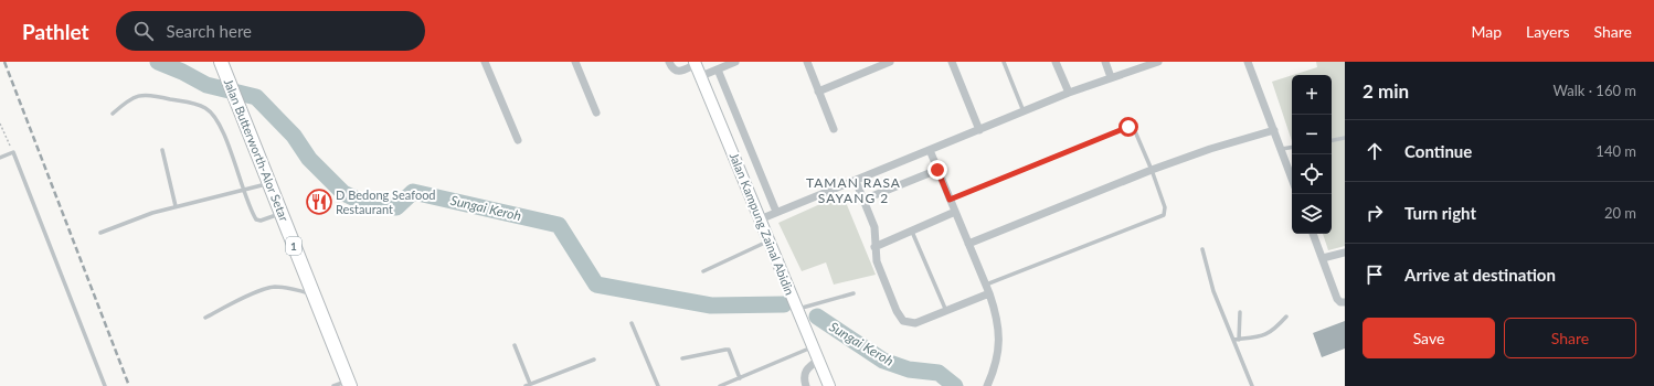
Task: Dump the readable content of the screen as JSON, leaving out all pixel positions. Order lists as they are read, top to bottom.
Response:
{
  "streets": {
    "main road": ["Jalan Butterworth-Alor Setar", "1"],
    "street": ["Jalan Kampung Zainal Abidin"]
  },
  "districts": ["TAMAN RASA SAYANG 2"],
  "water": ["Sungai Keroh"],
  "places": {
    "restaurant": ["D Bedong Seafood Restaurant"]
  },
  "page": {
    "header": "Pathlet",
    "search": "Search here",
    "nav": ["Map", "Layers", "Share"],
    "heading": ["2 min", "Walk · 160 m"],
    "map_buttons": ["+", "−"],
    "list": [
      ["Continue", "140 m"],
      ["Turn right", "20 m"],
      "Arrive at destination"
    ],
    "buttons": ["Save", "Share"]
  }
}
